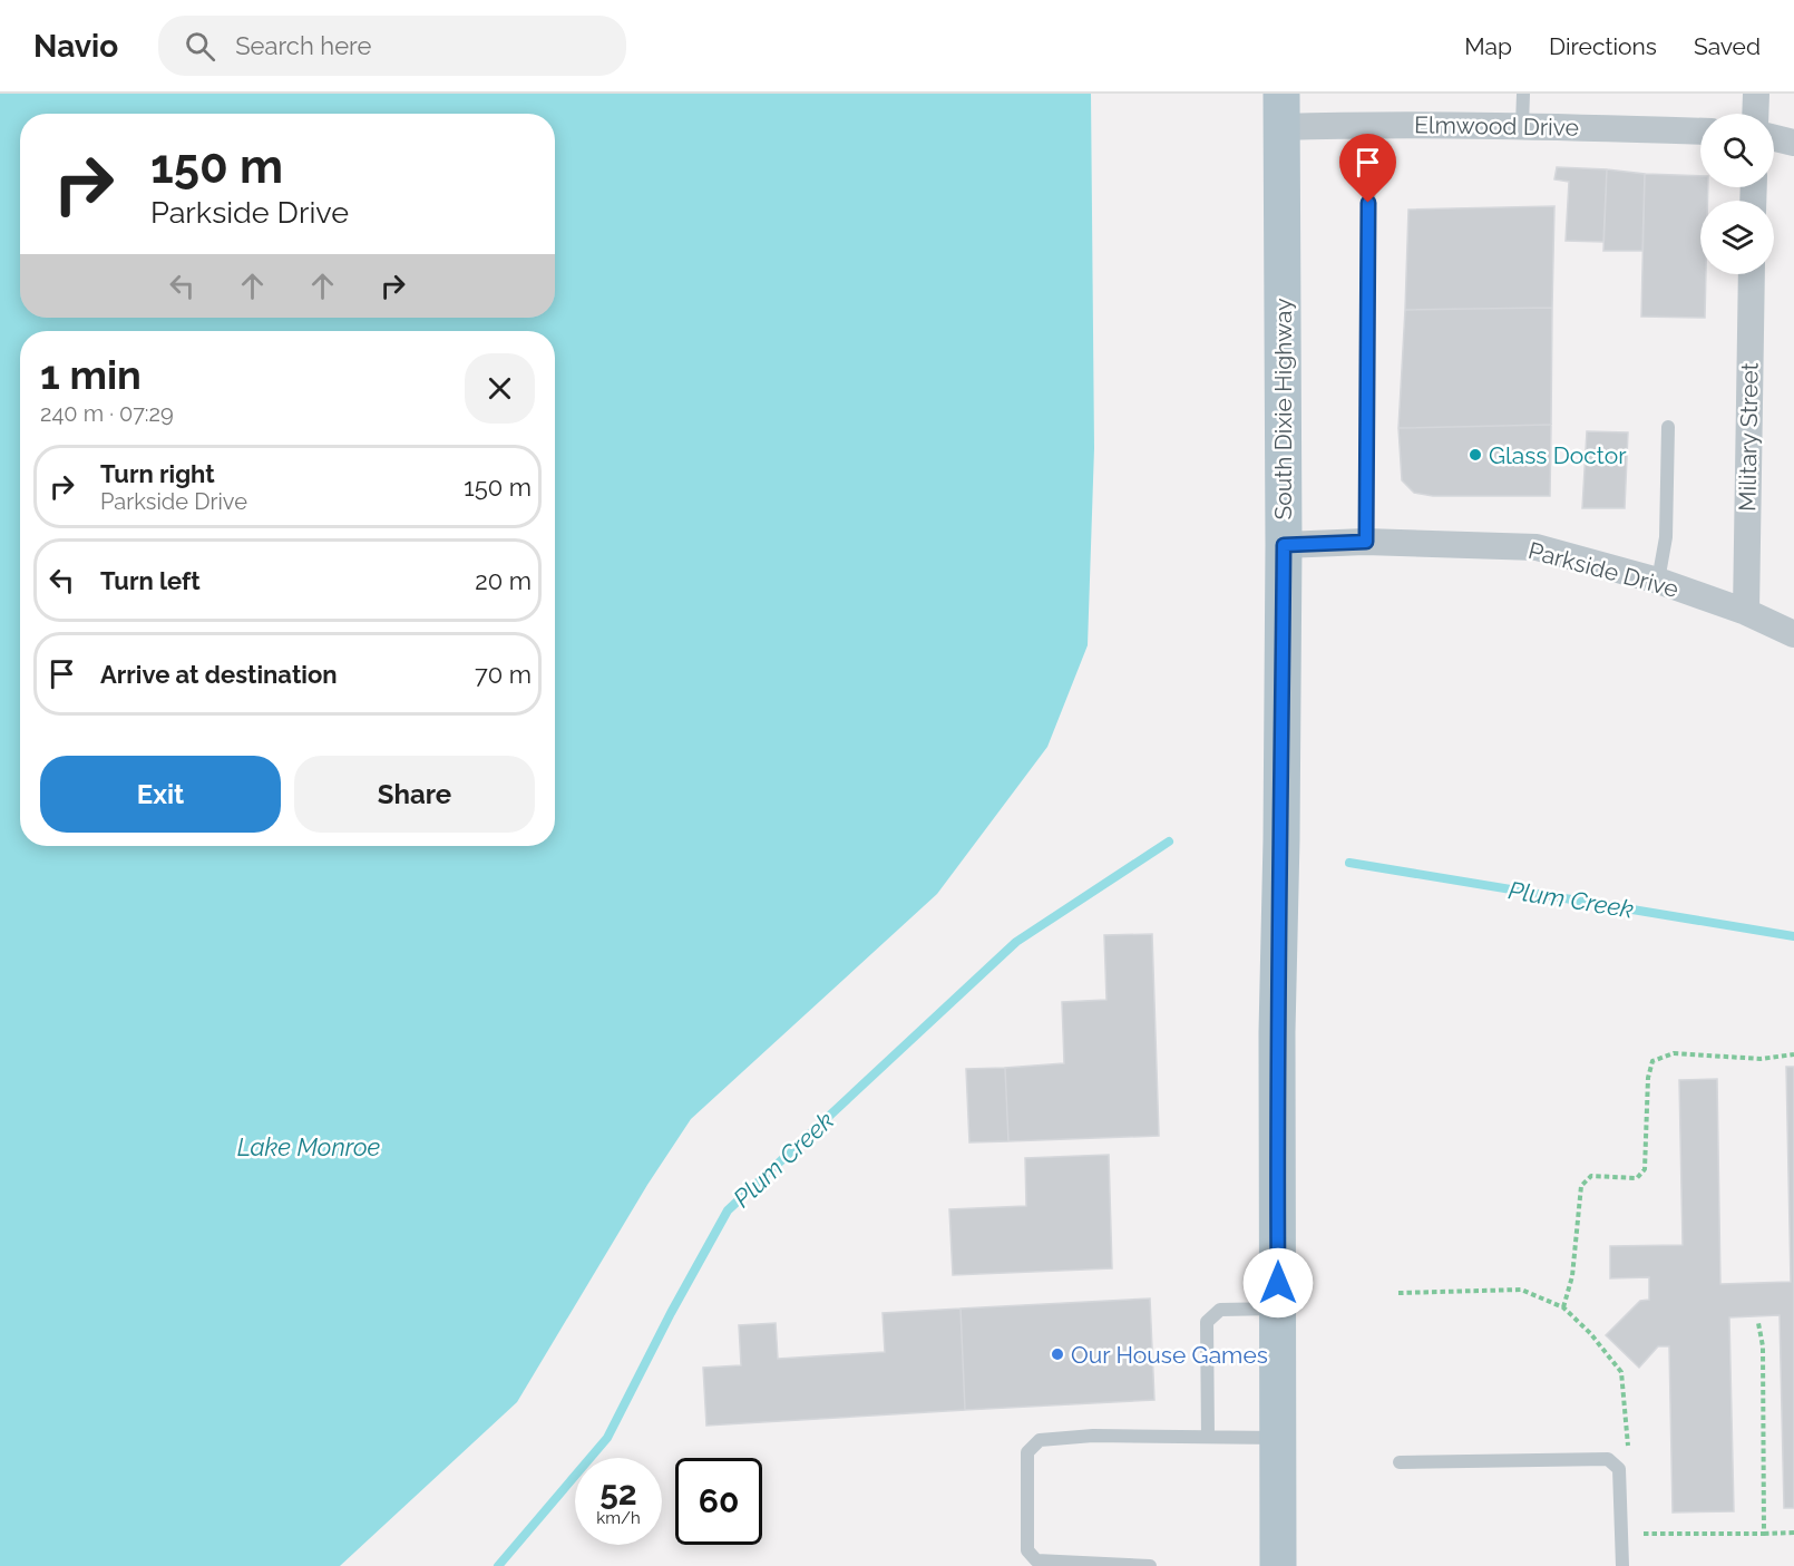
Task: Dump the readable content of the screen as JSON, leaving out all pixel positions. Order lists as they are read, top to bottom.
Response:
{
  "streets": {
    "main road": ["South Dixie Highway"],
    "street": ["Elmwood Drive", "Military Street", "Parkside Drive"]
  },
  "crossings": [
    ["Elmwood Drive", "South Dixie Highway"],
    ["South Dixie Highway", "Parkside Drive"],
    ["Military Street", "Parkside Drive"]
  ],
  "water": ["Plum Creek", "Lake Monroe"],
  "places": ["Glass Doctor", "Our House Games"],
  "page": {
    "header": "Navio",
    "search": "Search here",
    "nav": ["Map", "Directions", "Saved"],
    "turn": ["150 m", "Parkside Drive"],
    "heading": ["1 min", "240 m · 07:29"],
    "list": [
      {
        "name": "Turn right",
        "note": "Parkside Drive",
        "value": "150 m"
      },
      {
        "name": "Turn left",
        "value": "20 m"
      },
      {
        "name": "Arrive at destination",
        "value": "70 m"
      }
    ],
    "buttons": ["Exit", "Share"],
    "speed": "52 km/h",
    "limit": "60"
  }
}
